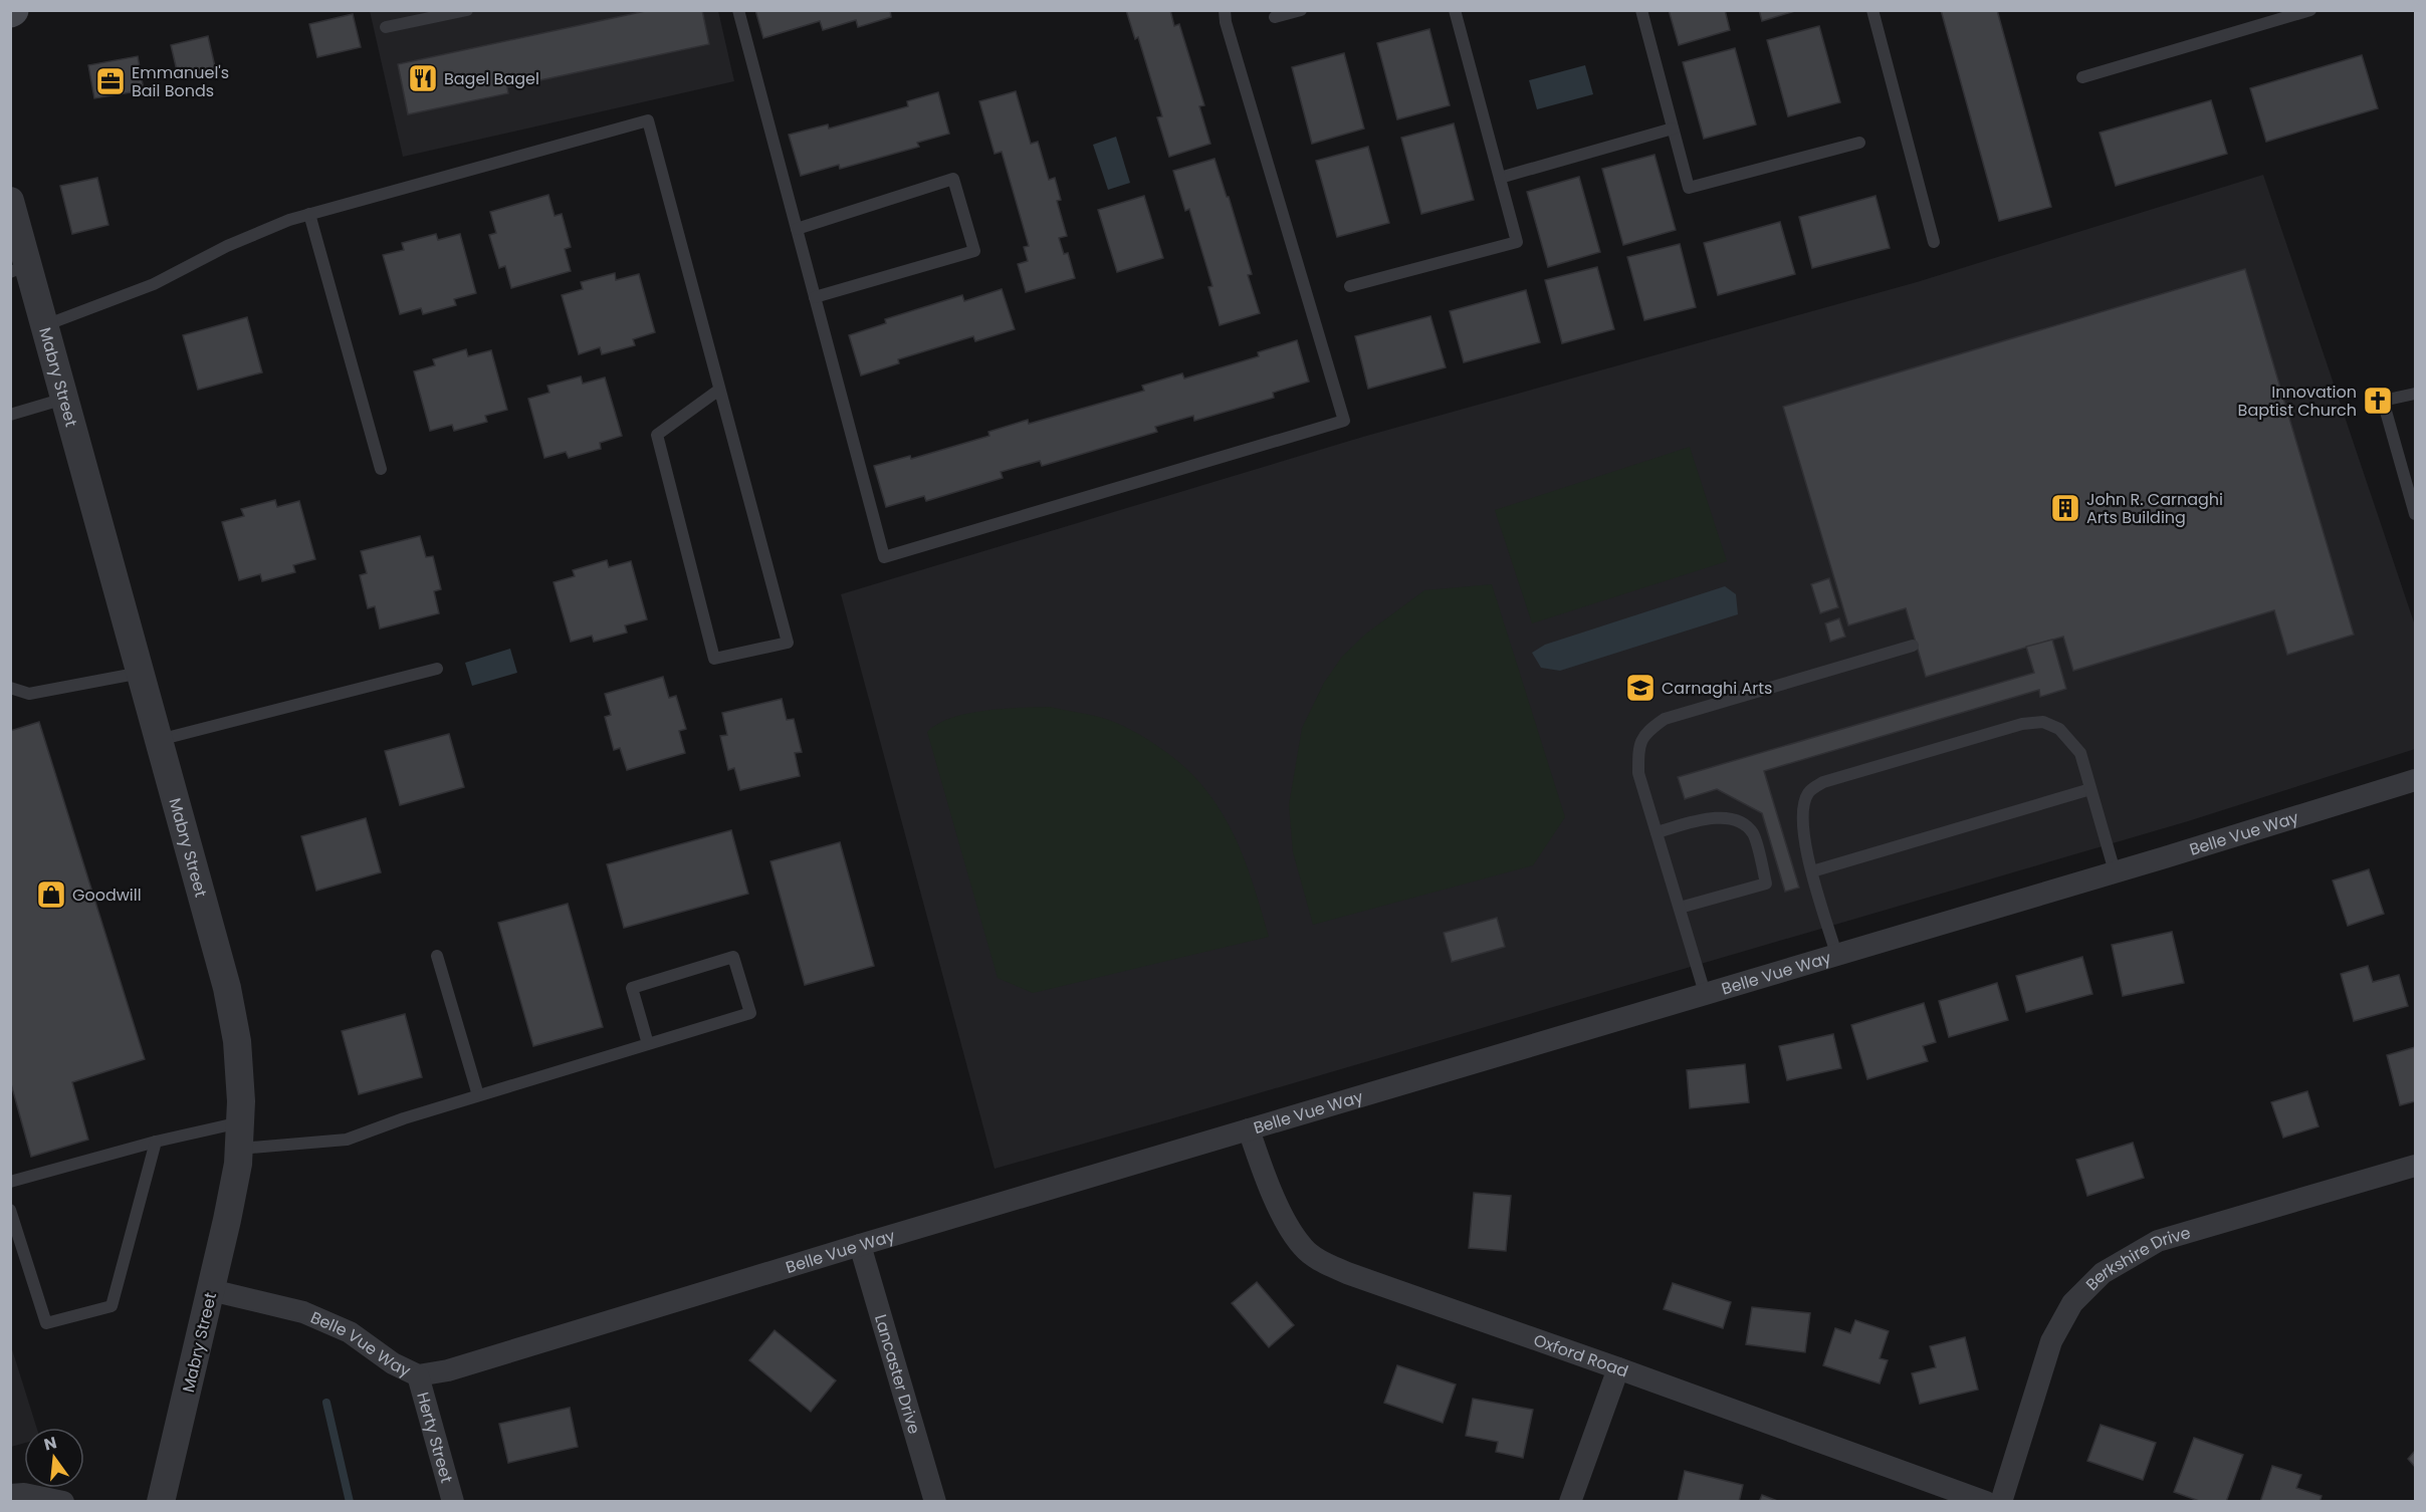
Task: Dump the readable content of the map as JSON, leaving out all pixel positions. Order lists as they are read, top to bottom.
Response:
{
  "streets": {
    "street": [
      "Mabry Street",
      "Belle Vue Way",
      "Berkshire Drive",
      "Oxford Road",
      "Lancaster Drive",
      "Herty Street"
    ]
  },
  "crossings": [
    ["Mabry Street", "Belle Vue Way"],
    ["Belle Vue Way", "Oxford Road"],
    ["Belle Vue Way", "Lancaster Drive"],
    ["Belle Vue Way", "Herty Street"]
  ],
  "places": {
    "restaurant": ["Bagel Bagel"],
    "office": ["Emmanuel's Bail Bonds"],
    "church": ["Innovation Baptist Church"],
    "building": ["John R. Carnaghi Arts Building"],
    "school or university": ["Carnaghi Arts"],
    "shop": ["Goodwill"]
  },
  "north": "top"
}
